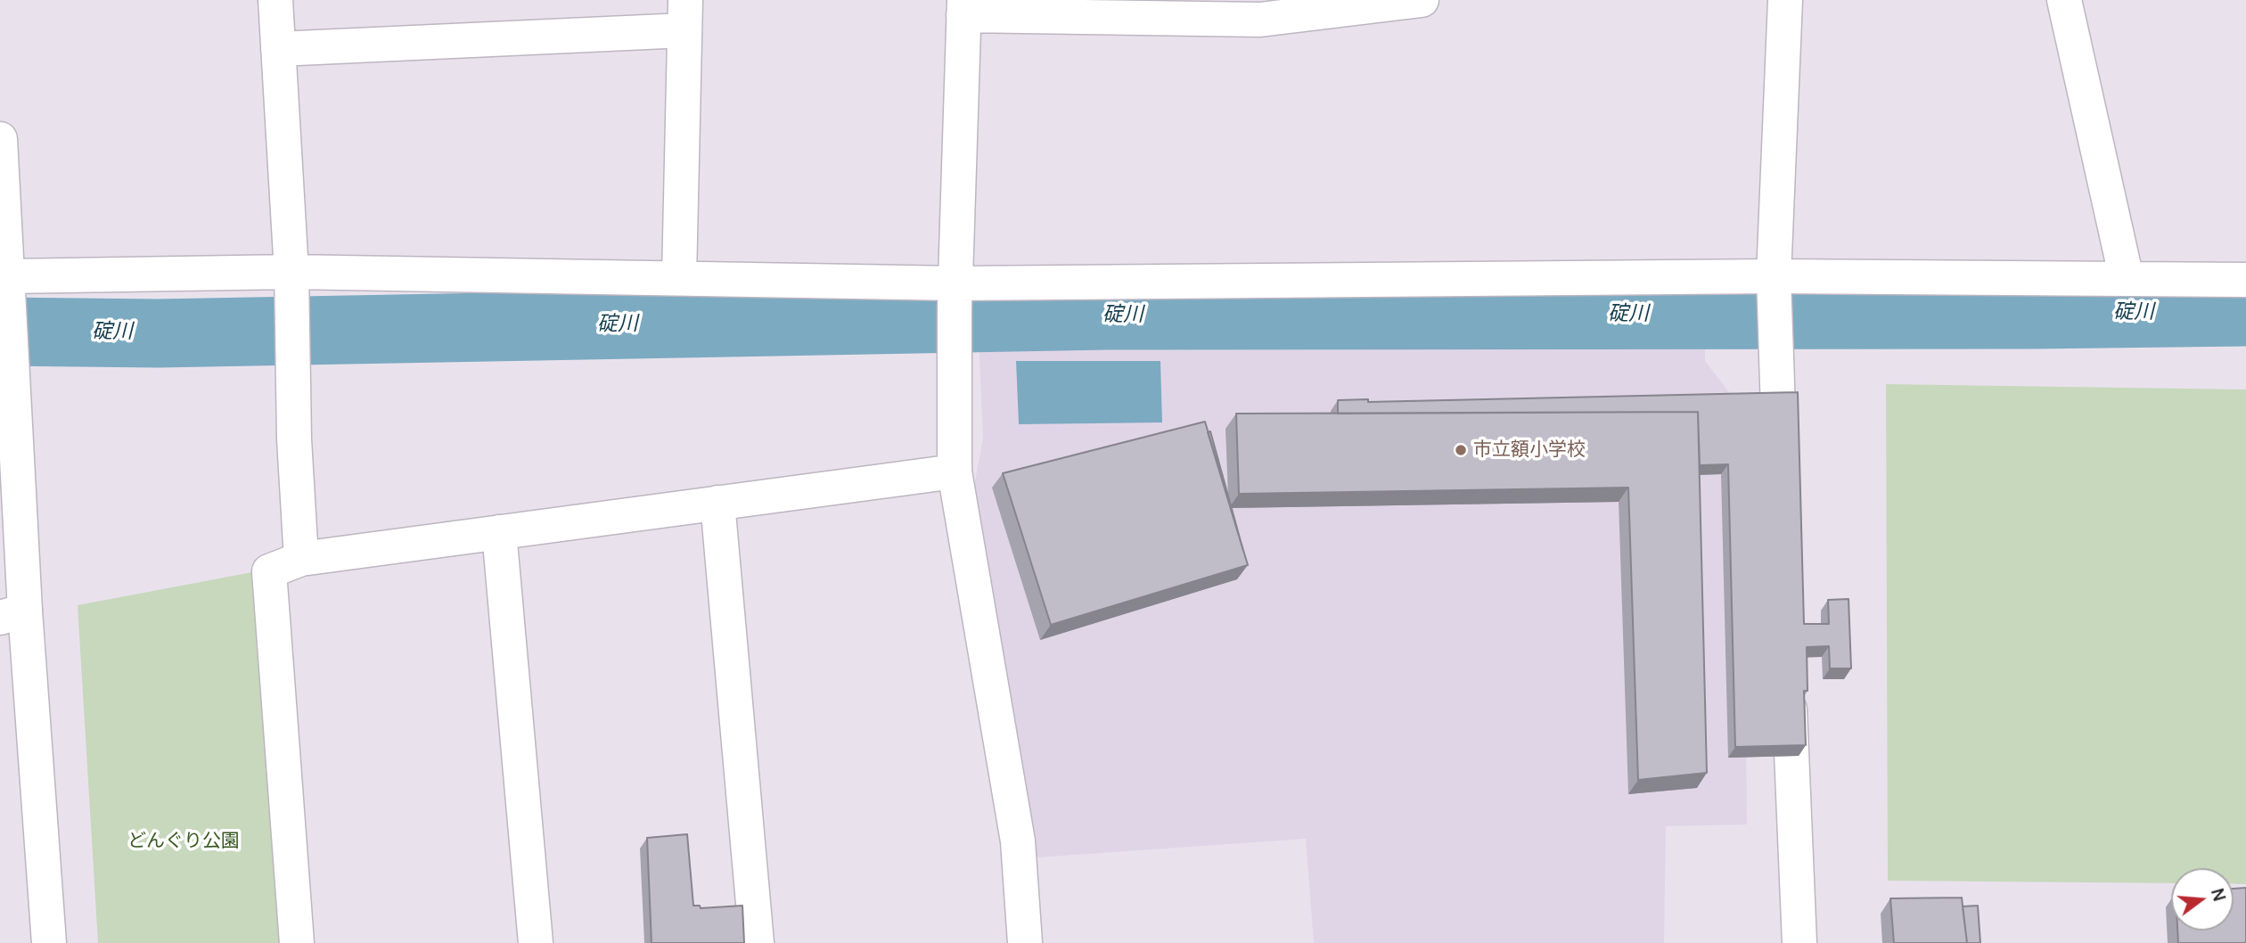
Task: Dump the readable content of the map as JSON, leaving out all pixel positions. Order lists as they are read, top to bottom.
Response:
{
  "water": ["碇川"],
  "parks": ["どんぐり公園"],
  "places": ["市立額小学校"],
  "north": "right"
}
